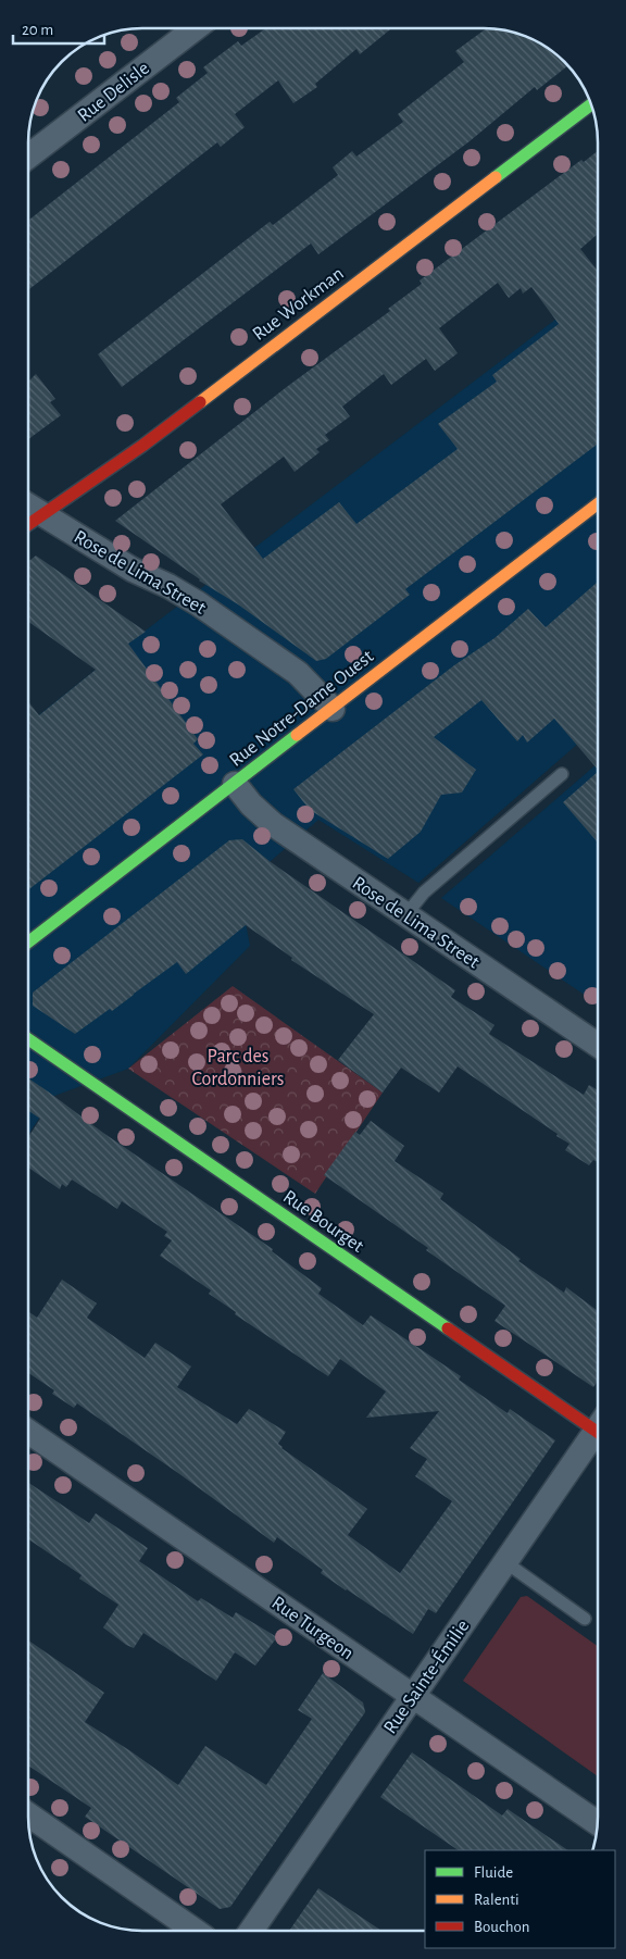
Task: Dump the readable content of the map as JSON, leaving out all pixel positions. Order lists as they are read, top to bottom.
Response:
{
  "streets": {
    "street": [
      "Rue Delisle",
      "Rue Workman",
      "Rose de Lima Street",
      "Rue Notre-Dame Ouest",
      "Rue Bourget",
      "Rue Turgeon",
      "Rue Sainte-Émilie"
    ]
  },
  "crossings": [
    ["Rue Workman", "Rose de Lima Street"],
    ["Rose de Lima Street", "Rue Notre-Dame Ouest"],
    ["Rue Turgeon", "Rue Sainte-Émilie"]
  ],
  "parks": ["Parc des Cordonniers"],
  "legend": ["Fluide", "Ralenti", "Bouchon"],
  "scale_bar": "20 m"
}
